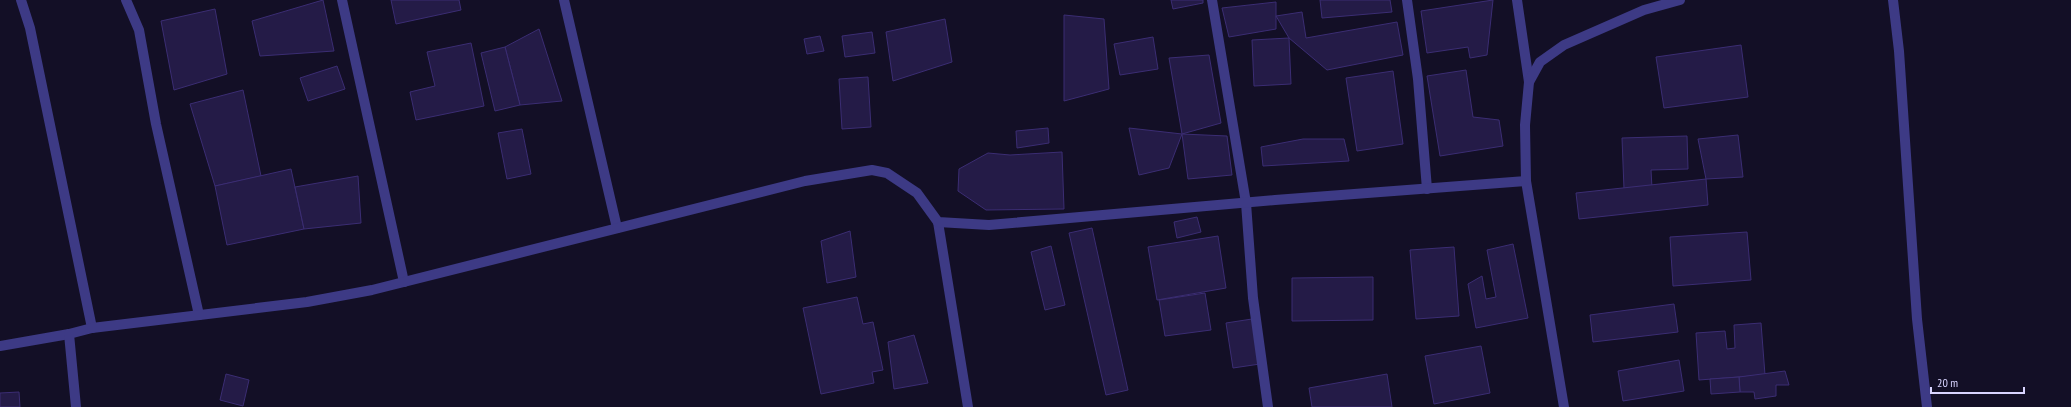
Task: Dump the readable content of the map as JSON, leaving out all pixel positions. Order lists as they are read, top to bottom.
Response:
{
  "scale_bar": "20 m"
}
